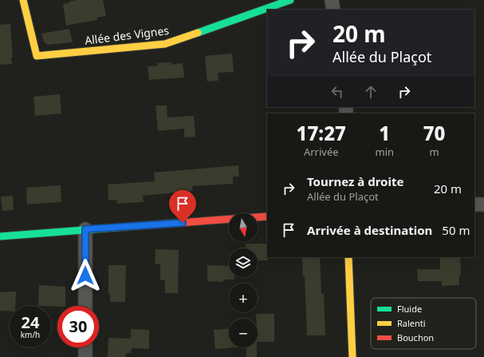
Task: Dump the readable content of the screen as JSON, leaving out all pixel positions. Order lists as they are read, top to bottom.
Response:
{
  "streets": {
    "street": ["Allée des Vignes"]
  },
  "legend": ["Fluide", "Ralenti", "Bouchon"],
  "north": "bottom",
  "page": {
    "turn": ["20 m", "Allée du Plaçot"],
    "eta": [
      "17:27",
      "Arrivée",
      "1",
      "min",
      "70",
      "m"
    ],
    "list": [
      {
        "name": "Tournez à droite",
        "note": "Allée du Plaçot",
        "value": "20 m"
      },
      {
        "name": "Arrivée à destination",
        "value": "50 m"
      }
    ],
    "map_buttons": ["+", "−"],
    "speed": "24 km/h",
    "limit": "30"
  }
}
